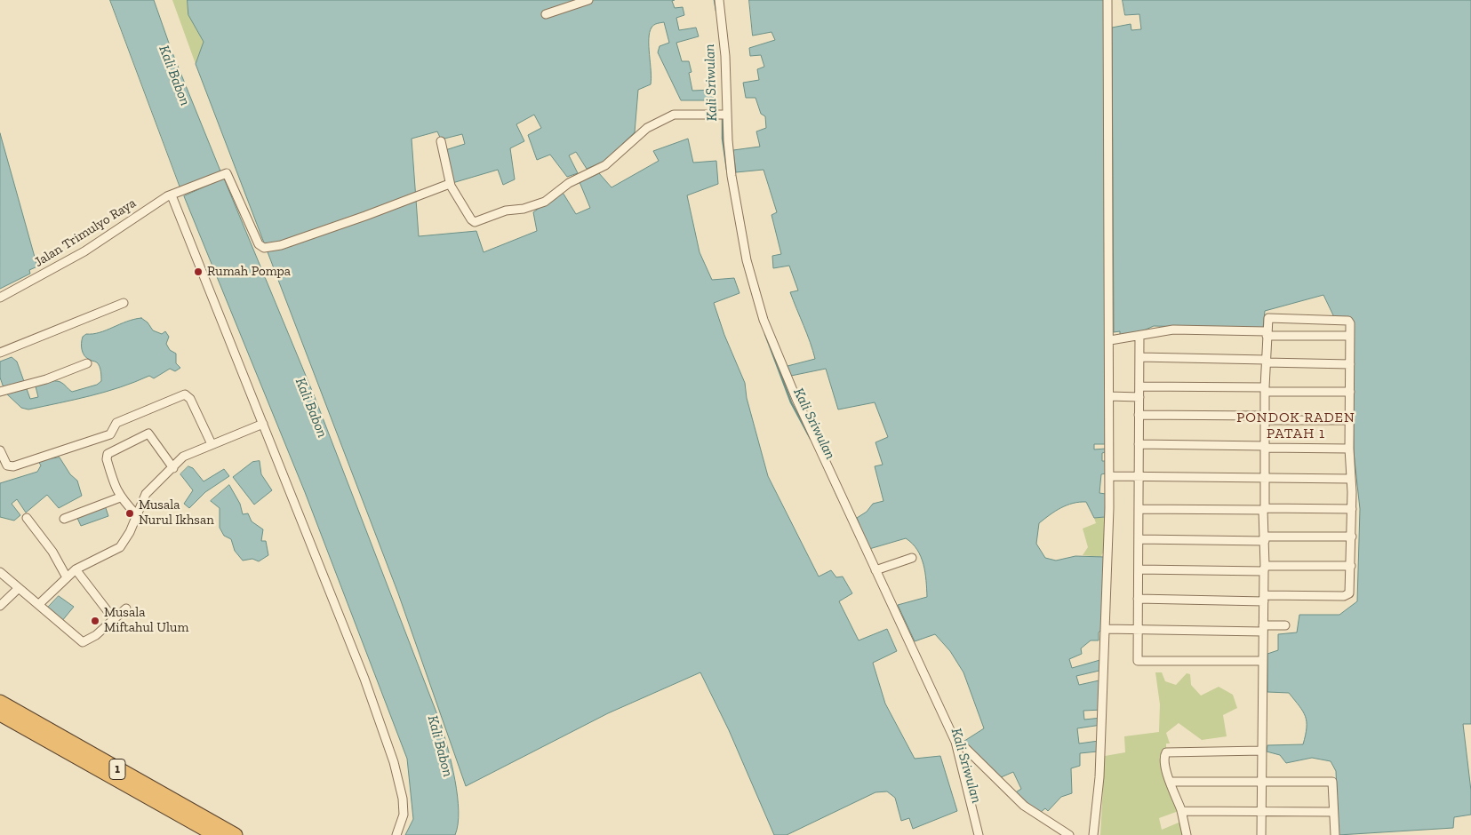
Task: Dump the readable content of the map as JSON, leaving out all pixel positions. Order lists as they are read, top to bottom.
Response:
{
  "streets": {
    "highway": ["1"],
    "street": ["Jalan Trimulyo Raya"]
  },
  "districts": ["PONDOK RADEN PATAH 1"],
  "water": ["Kali Babon", "Kali Sriwulan"],
  "places": ["Rumah Pompa", "Musala Nurul Ikhsan", "Musala Miftahul Ulum"]
}
